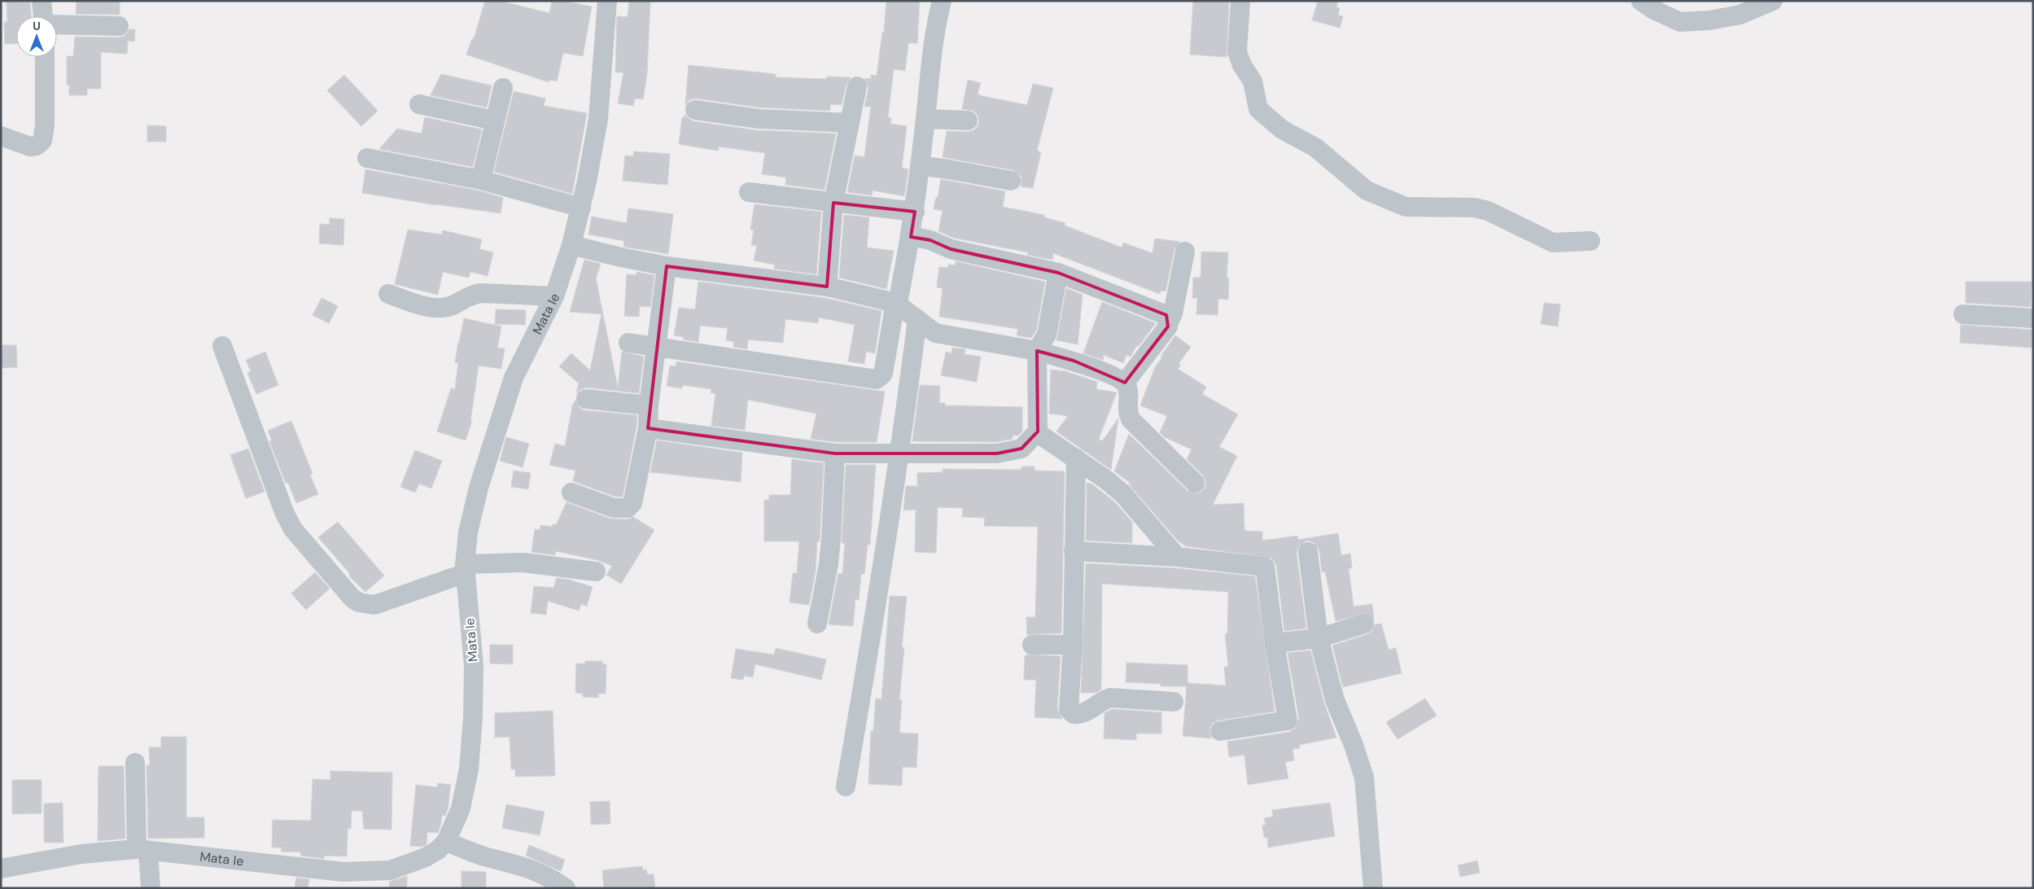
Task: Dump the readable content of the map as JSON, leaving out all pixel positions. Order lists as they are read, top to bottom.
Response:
{
  "streets": {
    "street": ["Mata Ie"]
  },
  "north": "top"
}
